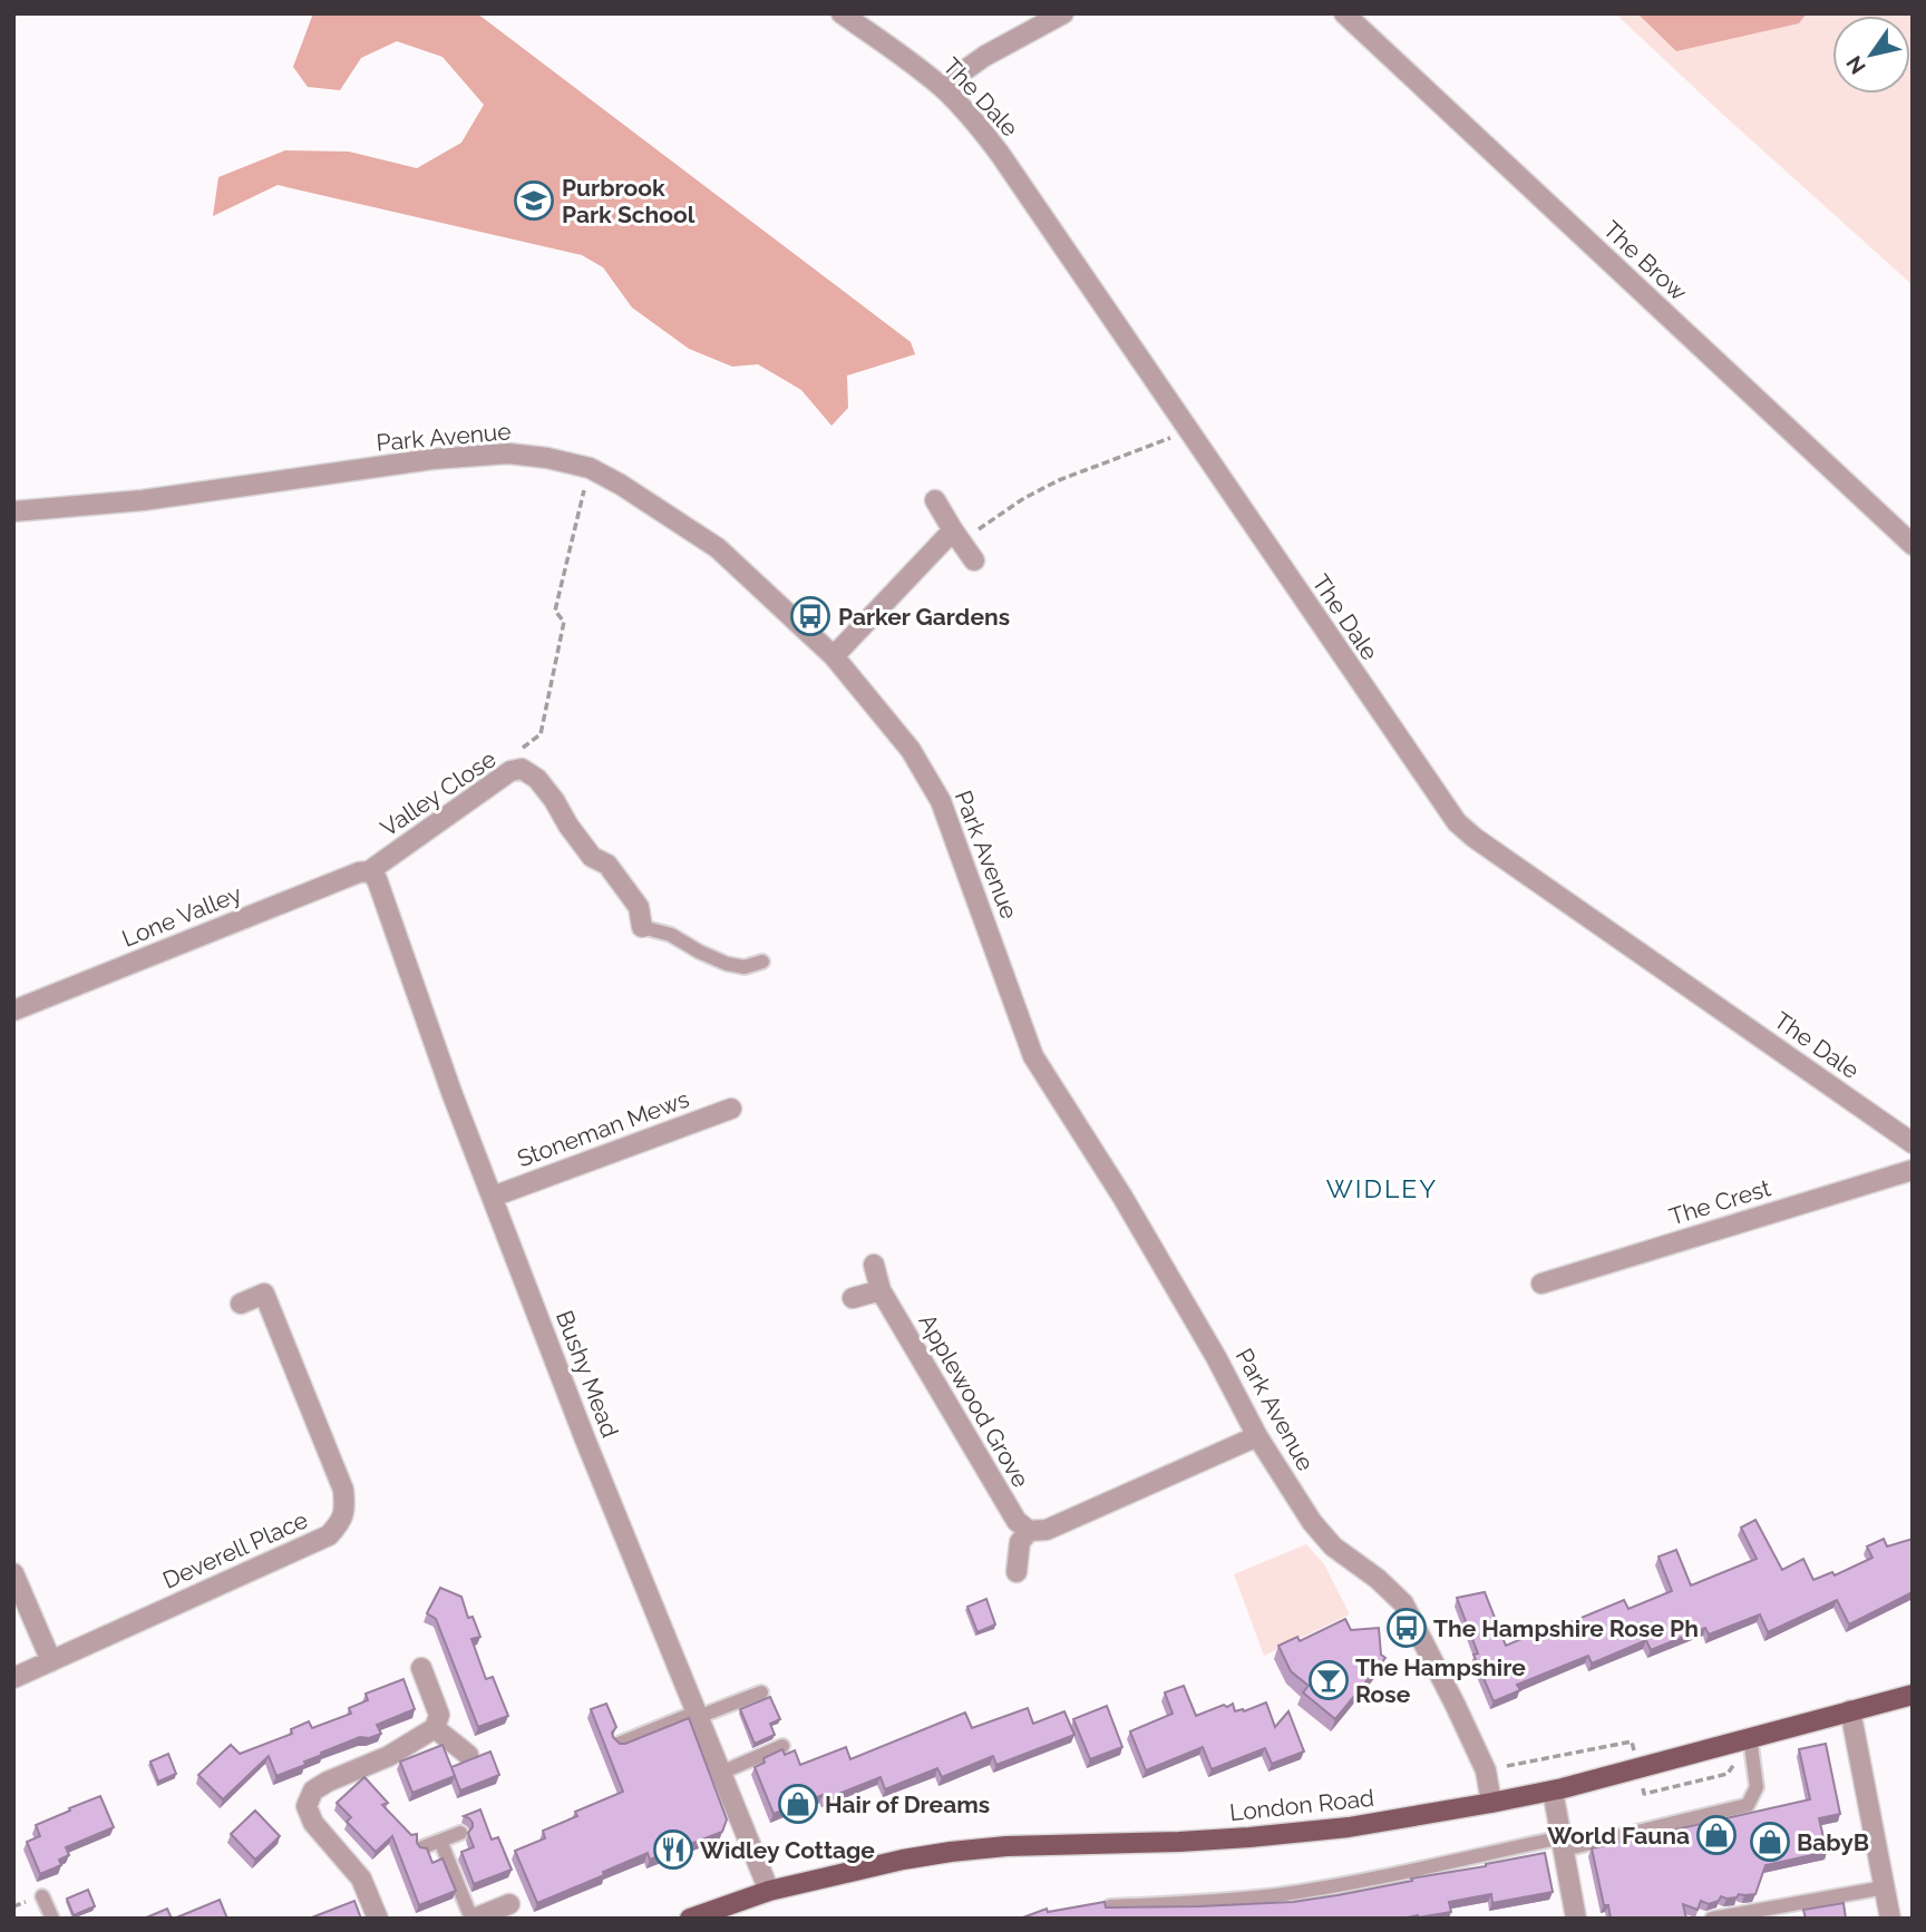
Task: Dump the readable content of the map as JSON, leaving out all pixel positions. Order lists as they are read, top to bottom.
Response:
{
  "streets": {
    "main road": ["London Road"],
    "street": [
      "The Dale",
      "The Brow",
      "Park Avenue",
      "Valley Close",
      "Lone Valley",
      "Stoneman Mews",
      "The Crest",
      "Bushy Mead",
      "Applewood Grove",
      "Deverell Place"
    ]
  },
  "crossings": [
    ["Park Avenue", "London Road"],
    ["Valley Close", "Lone Valley"],
    ["Valley Close", "Bushy Mead"],
    ["Lone Valley", "Bushy Mead"],
    ["Stoneman Mews", "Bushy Mead"],
    ["Bushy Mead", "London Road"]
  ],
  "districts": ["WIDLEY"],
  "places": {
    "school or university": ["Purbrook Park School"],
    "bus stop": ["Parker Gardens", "The Hampshire Rose Ph"],
    "bar": ["The Hampshire Rose"],
    "shop": ["Hair of Dreams", "World Fauna", "BabyB"],
    "restaurant": ["Widley Cottage"]
  },
  "north": "bottom left"
}
